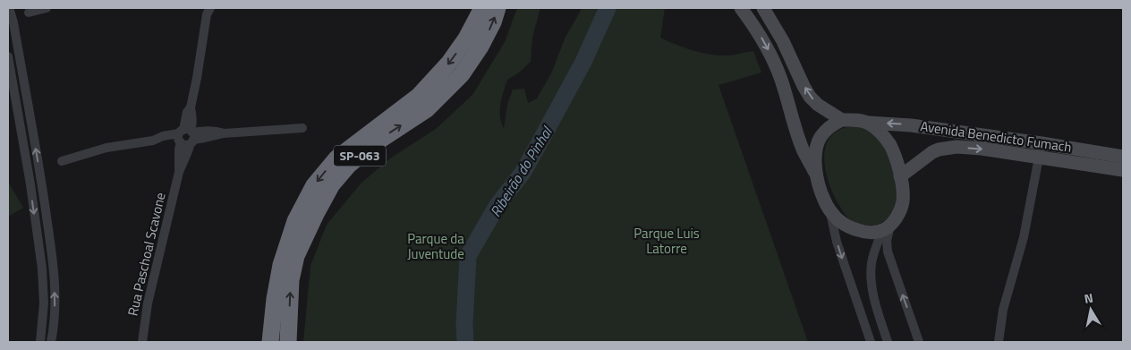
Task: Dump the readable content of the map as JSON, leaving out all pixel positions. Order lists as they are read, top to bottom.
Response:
{
  "streets": {
    "highway": ["SP-063"],
    "main road": ["Avenida Benedicto Fumach"],
    "street": ["Rua Paschoal Scavone"]
  },
  "water": ["Ribeirão do Pinhal"],
  "parks": ["Parque Luis Latorre", "Parque da Juventude"],
  "north": "top"
}
